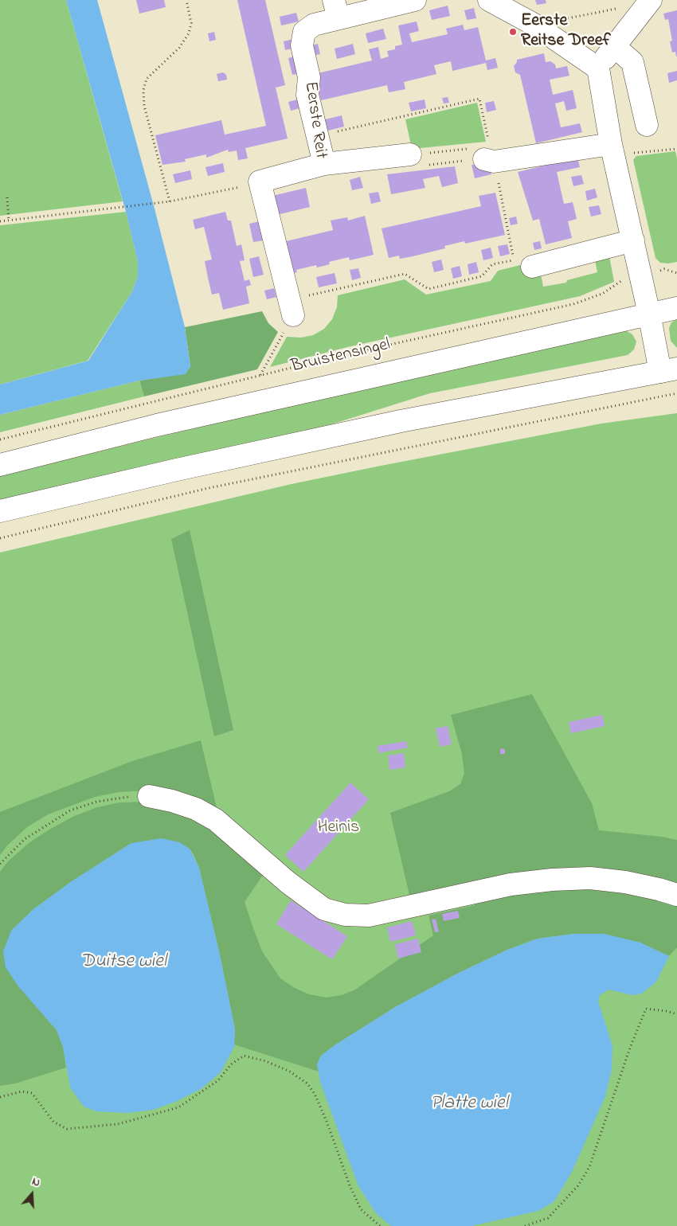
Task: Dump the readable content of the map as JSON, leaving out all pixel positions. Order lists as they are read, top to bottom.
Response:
{
  "streets": {
    "street": ["Eerste Reit", "Bruistensingel"]
  },
  "water": ["Duitse wiel", "Platte wiel"],
  "parks": ["Heinis"],
  "places": ["Eerste Reitse Dreef"],
  "north": "top"
}
